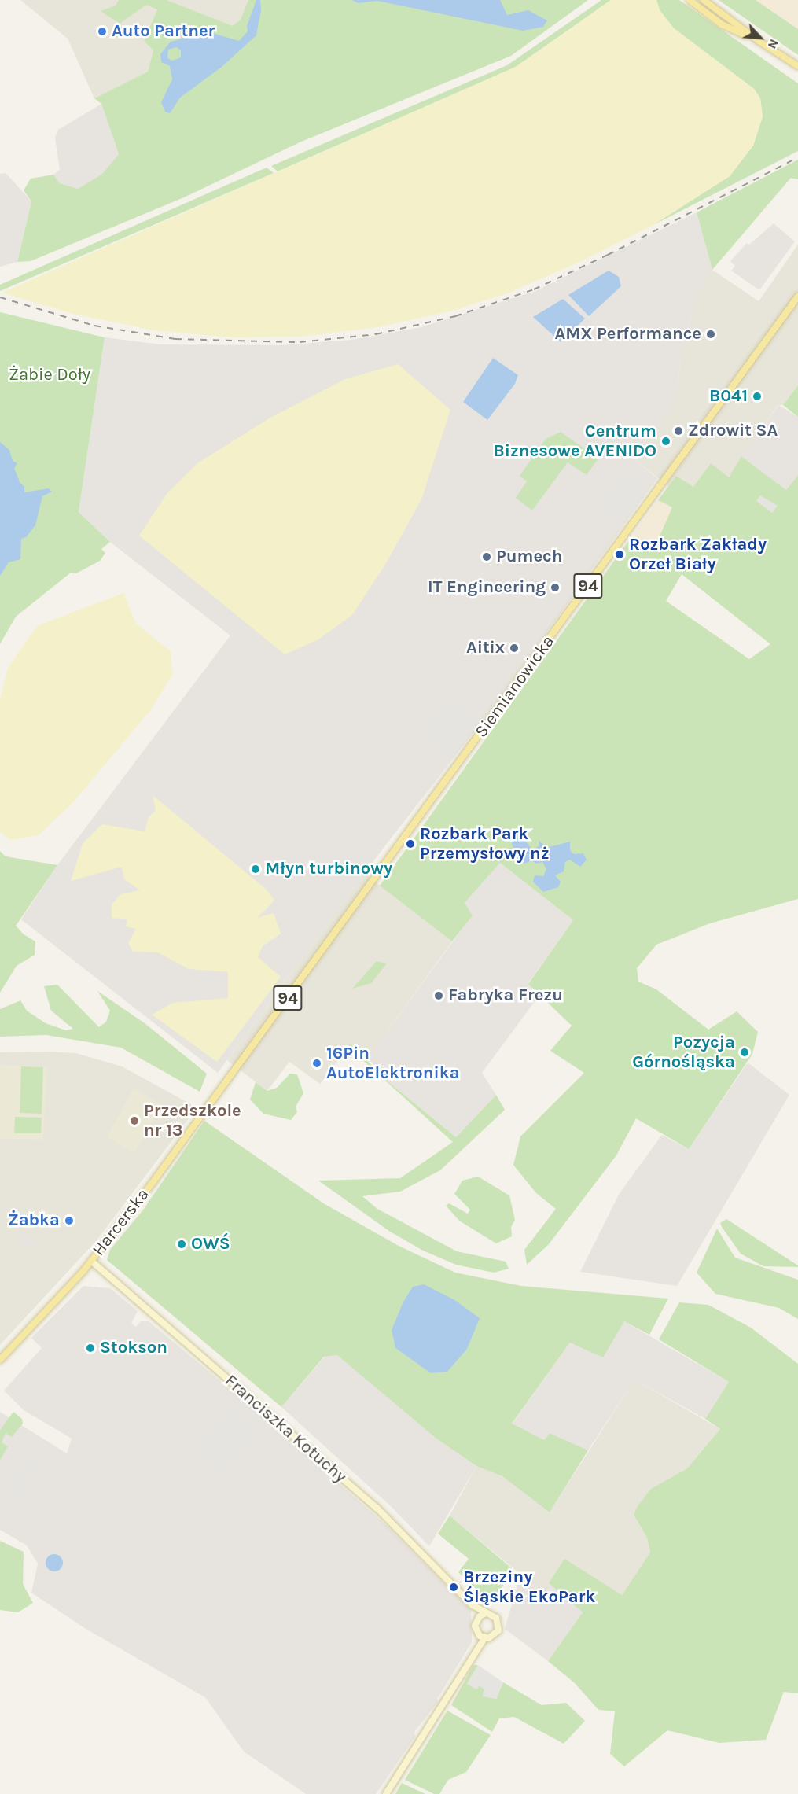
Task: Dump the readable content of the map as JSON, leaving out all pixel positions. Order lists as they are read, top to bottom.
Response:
{
  "streets": {
    "main road": ["94", "Siemianowicka", "Harcerska"],
    "street": ["Franciszka Kotuchy"]
  },
  "crossings": [
    ["Siemianowicka", "Harcerska"],
    ["Harcerska", "Franciszka Kotuchy"]
  ],
  "parks": ["Żabie Doły"],
  "places": [
    "Auto Partner",
    "AMX Performance",
    "B041",
    "Zdrowit SA",
    "Centrum Biznesowe AVENIDO",
    "Rozbark Zakłady Orzeł Biały",
    "Pumech",
    "IT Engineering",
    "Aitix",
    "Rozbark Park Przemysłowy nż",
    "Młyn turbinowy",
    "Fabryka Frezu",
    "Pozycja Górnośląska",
    "16Pin AutoElektronika",
    "Przedszkole nr 13",
    "Żabka",
    "OWŚ",
    "Stokson",
    "Brzeziny Śląskie EkoPark"
  ],
  "north": "bottom right"
}
